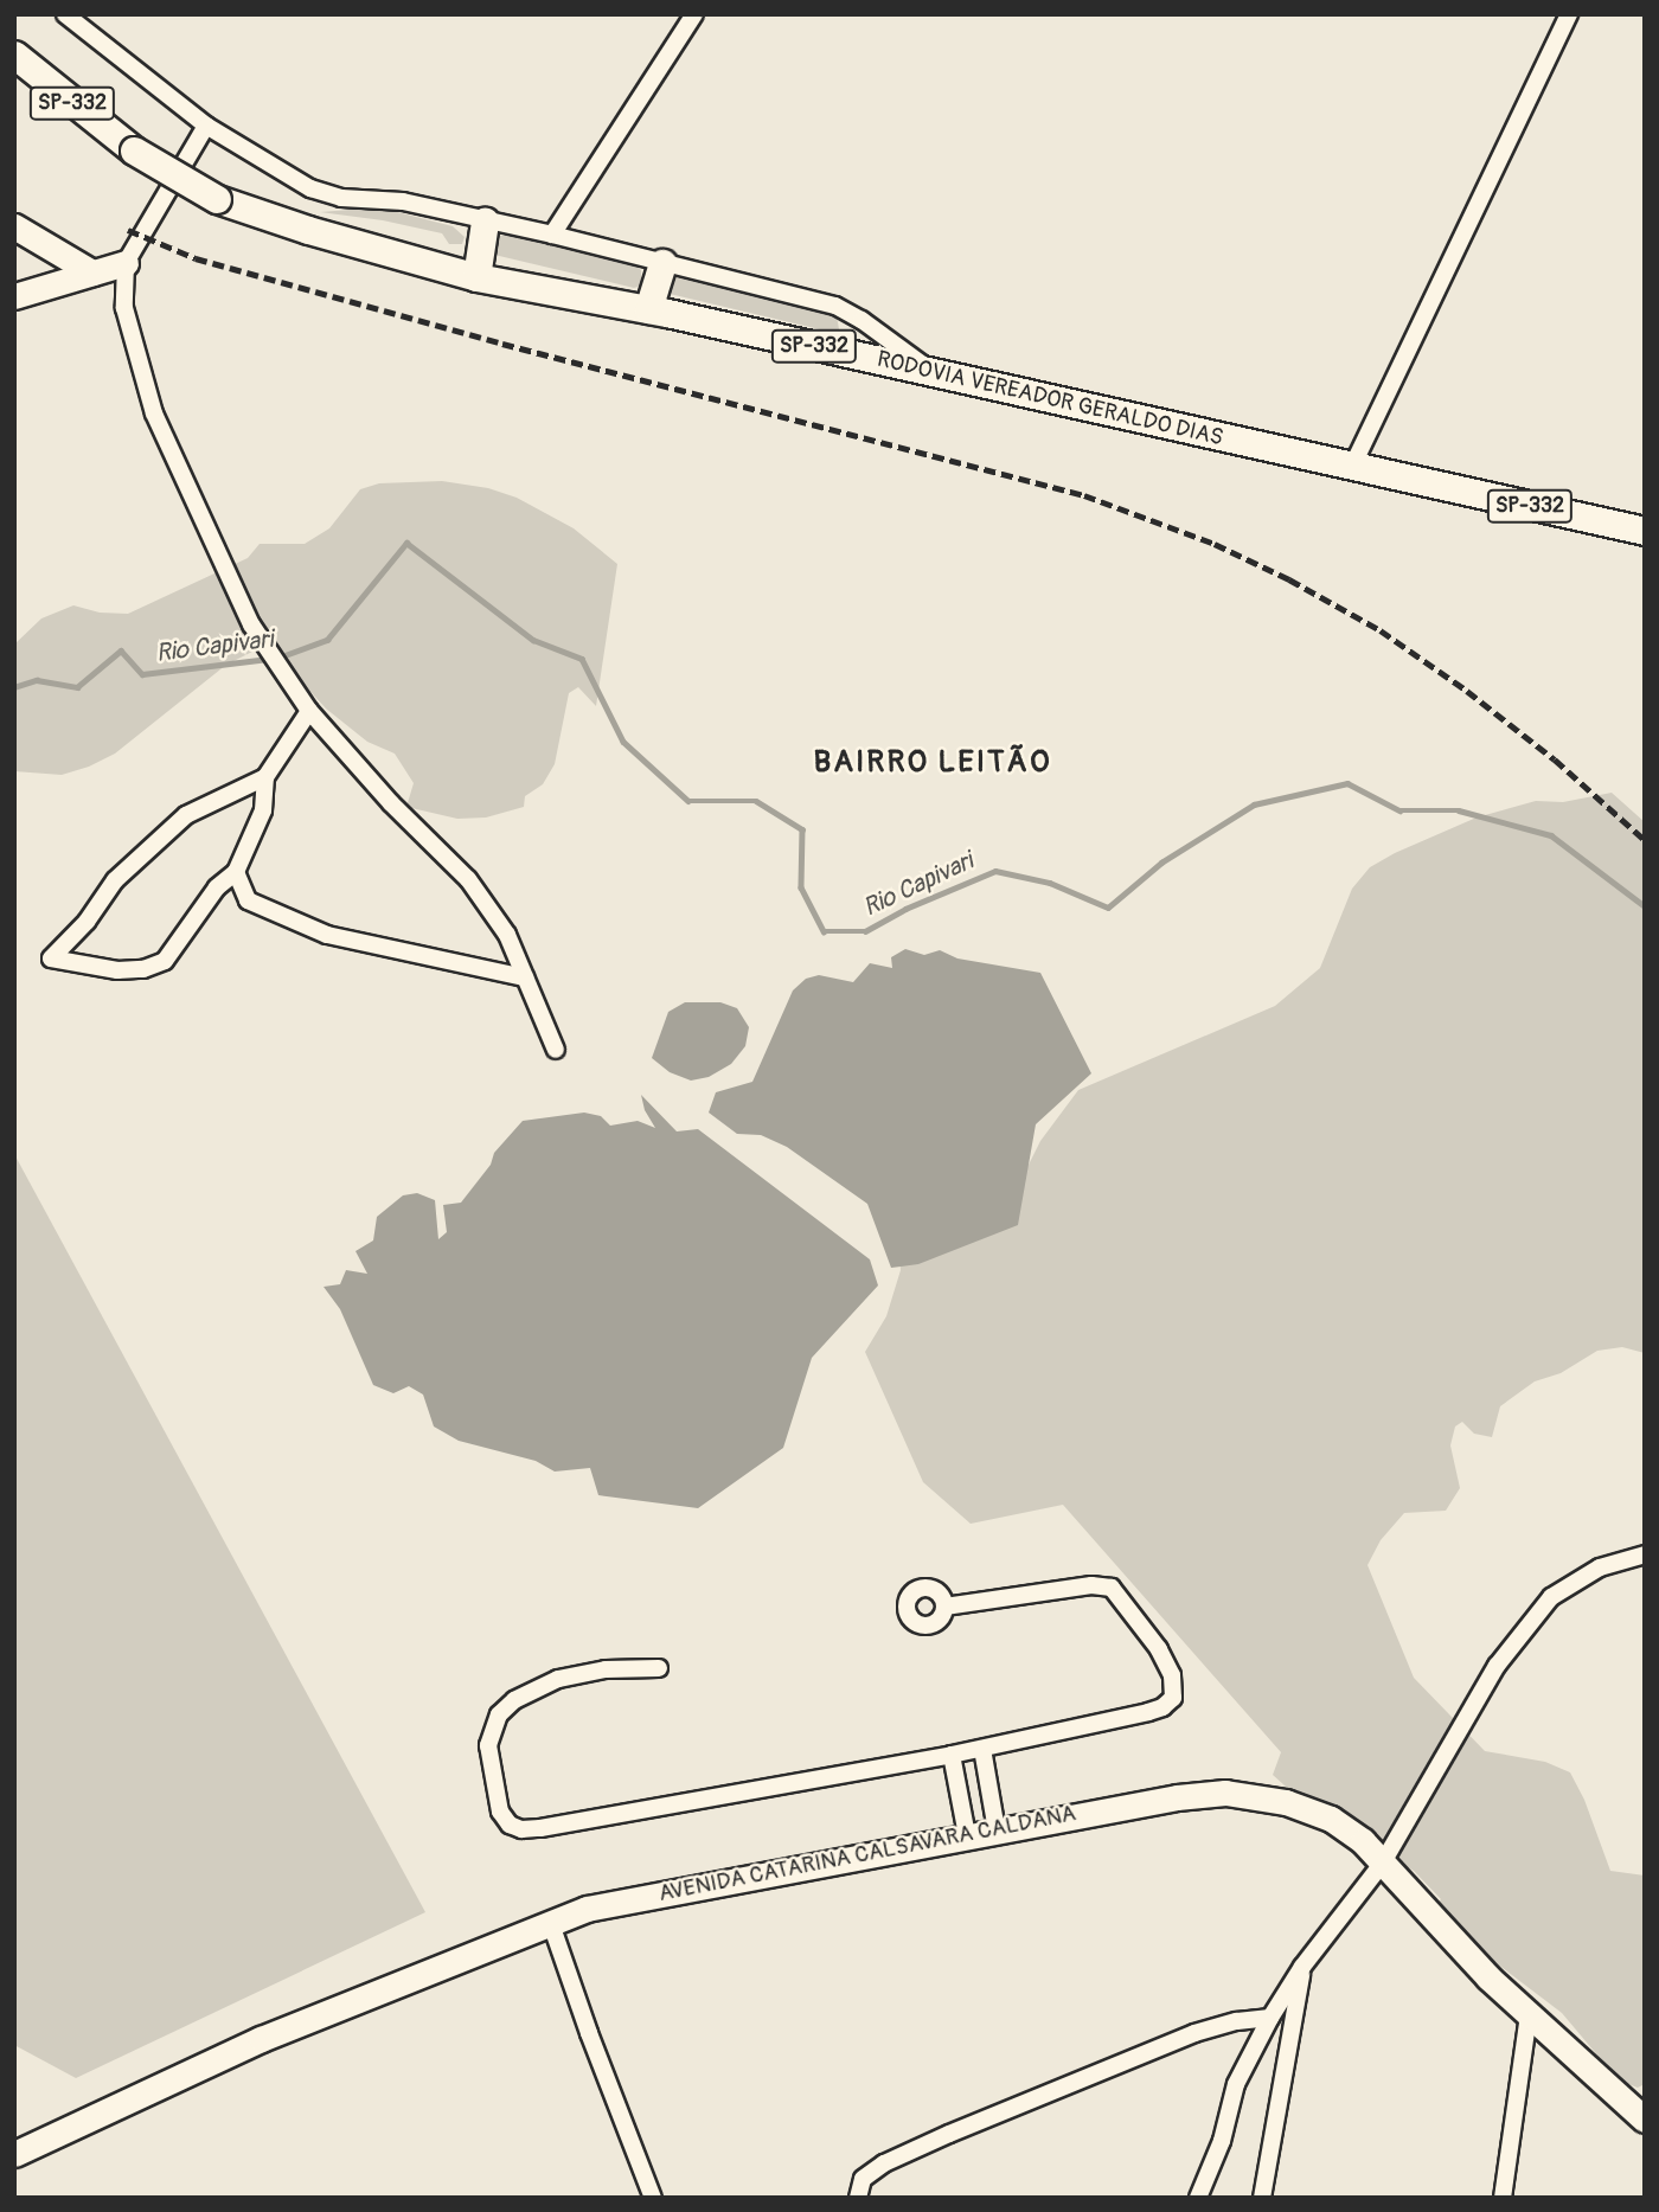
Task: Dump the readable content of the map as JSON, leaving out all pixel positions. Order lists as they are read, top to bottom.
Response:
{
  "streets": {
    "main road": ["SP-332", "RODOVIA VEREADOR GERALDO DIAS"],
    "street": ["AVENIDA CATARINA CALSAVARA CALDANA"]
  },
  "districts": ["BAIRRO LEITÃO"],
  "water": ["Rio Capivari"]
}
